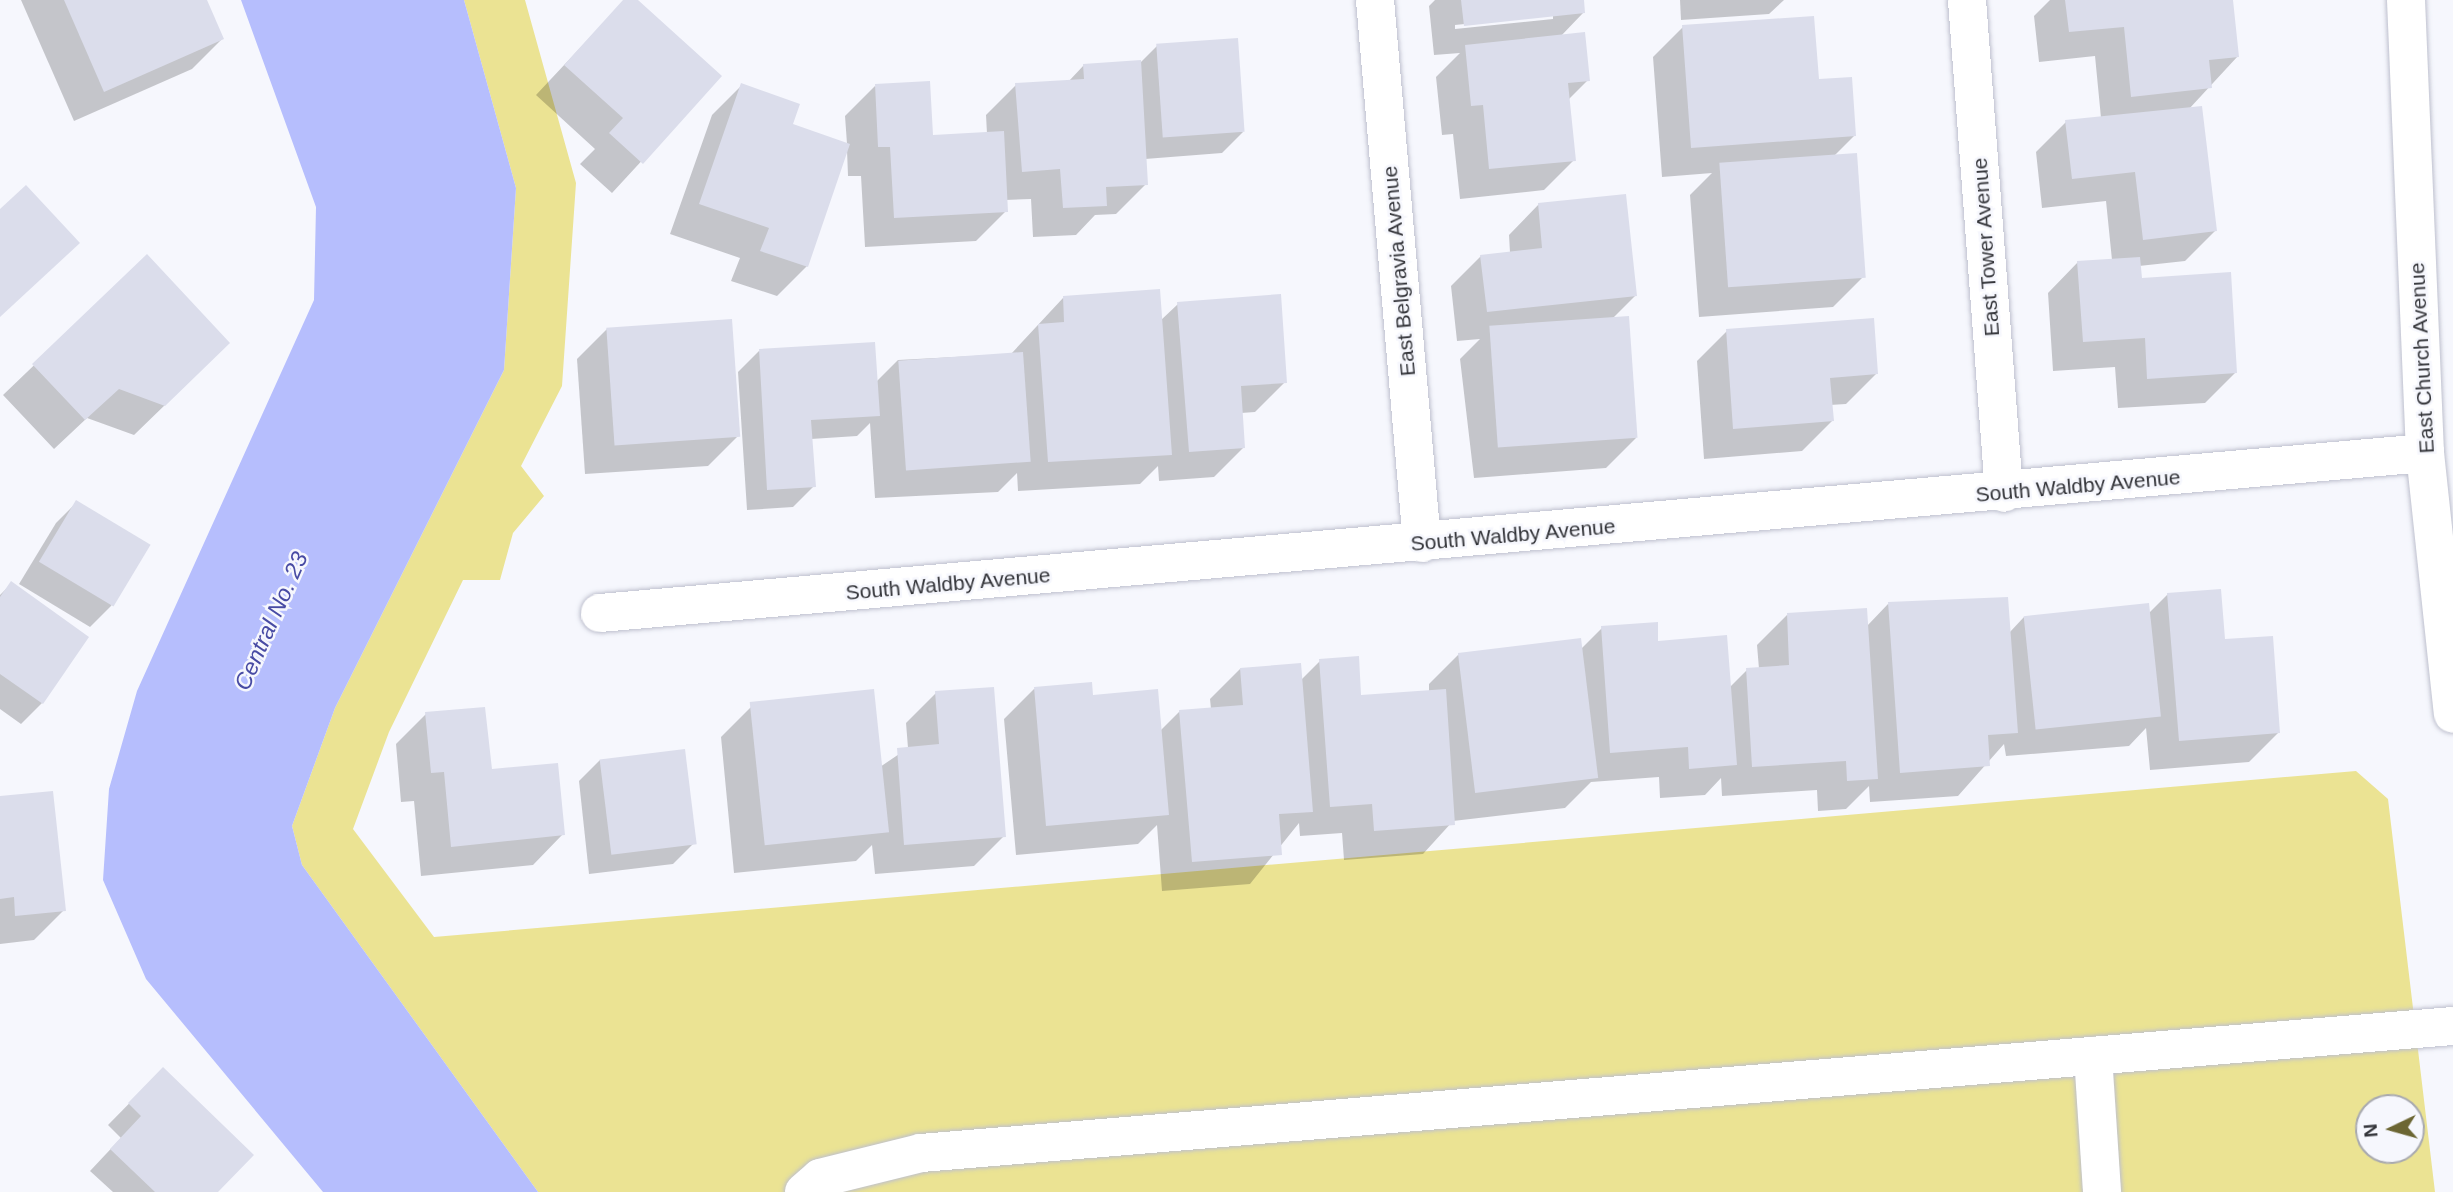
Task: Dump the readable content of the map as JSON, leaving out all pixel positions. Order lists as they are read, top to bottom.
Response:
{
  "streets": {
    "street": [
      "East Tower Avenue",
      "East Belgravia Avenue",
      "East Church Avenue",
      "South Waldby Avenue"
    ]
  },
  "crossings": [
    ["East Tower Avenue", "South Waldby Avenue"],
    ["East Belgravia Avenue", "South Waldby Avenue"],
    ["East Church Avenue", "South Waldby Avenue"]
  ],
  "water": ["Central No. 23"],
  "north": "left"
}
